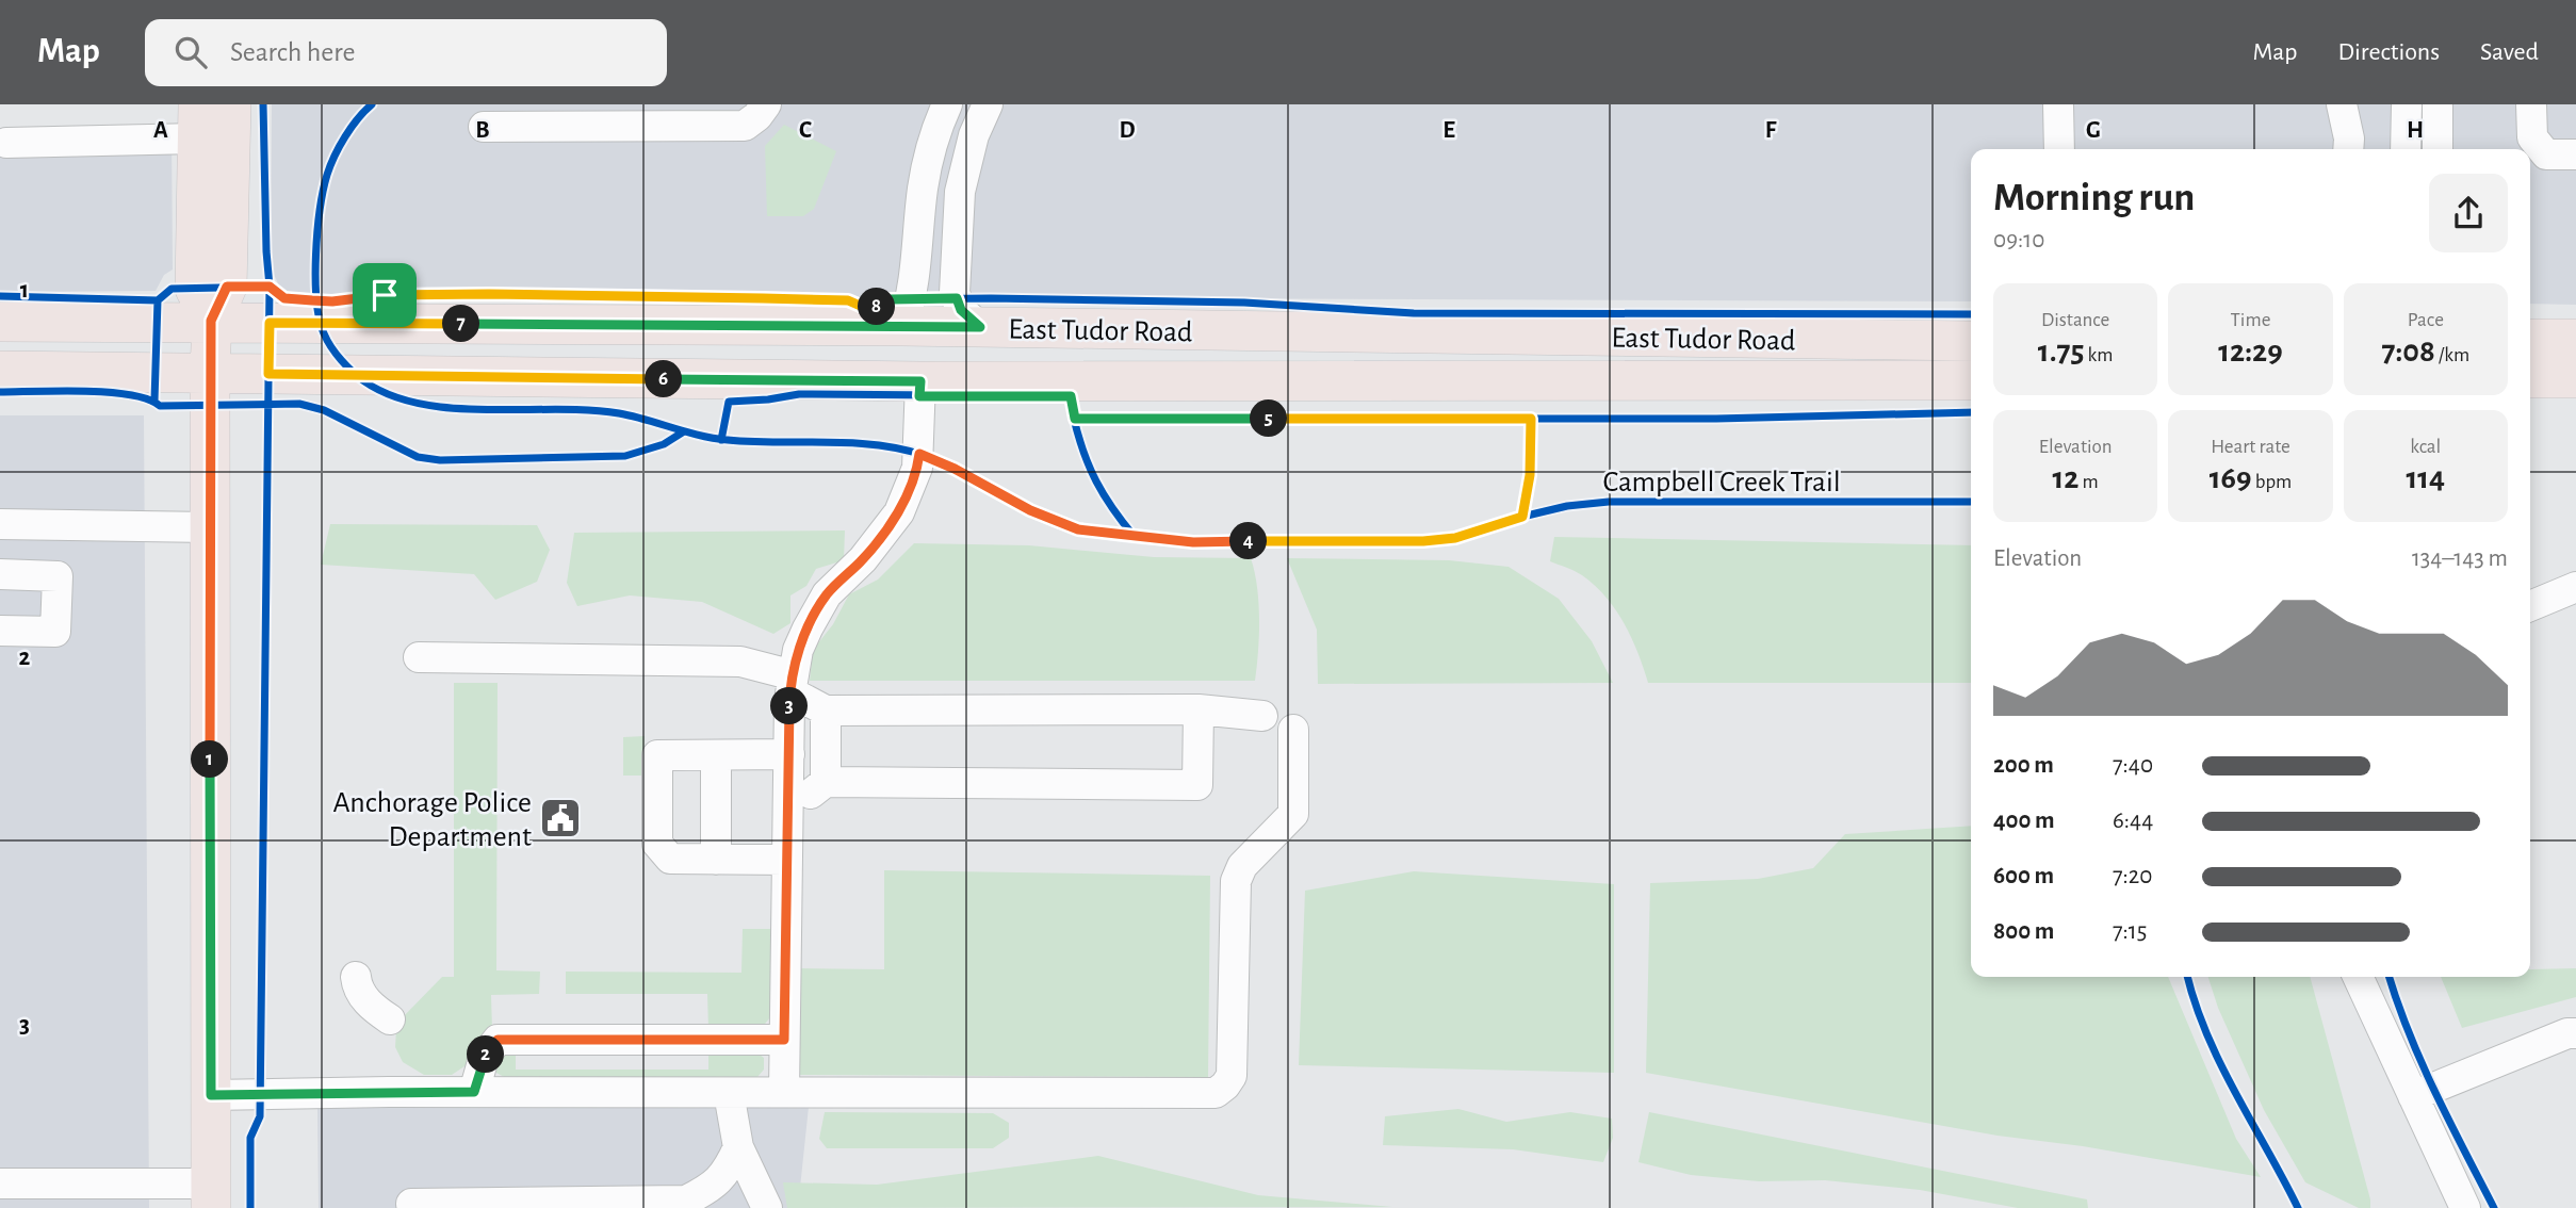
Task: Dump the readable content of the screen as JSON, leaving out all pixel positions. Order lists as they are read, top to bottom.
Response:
{
  "streets": {
    "main road": ["East Tudor Road"],
    "cycle path": ["Campbell Creek Trail"]
  },
  "places": {
    "public building": ["Anchorage Police Department"]
  },
  "page": {
    "header": "Map",
    "search": "Search here",
    "nav": ["Map", "Directions", "Saved"],
    "heading": ["Morning run", "09:10"],
    "stats": [
      ["Distance", "1.75 km"],
      ["Time", "12:29"],
      ["Pace", "7:08 /km"],
      ["Elevation", "12 m"],
      ["Heart rate", "169 bpm"],
      ["kcal", "114"]
    ],
    "pins": [
      "8",
      "7",
      "6",
      "5",
      "4",
      "3",
      "1",
      "2"
    ],
    "chart": ["Elevation", "134–143 m"],
    "list": [
      {
        "name": "200 m",
        "note": "7:40"
      },
      {
        "name": "400 m",
        "note": "6:44"
      },
      {
        "name": "600 m",
        "note": "7:20"
      },
      {
        "name": "800 m",
        "note": "7:15"
      }
    ]
  },
  "grid": {
    "columns": [
      "A",
      "B",
      "C",
      "D",
      "E",
      "F",
      "G",
      "H"
    ],
    "rows": ["1", "2", "3"]
  }
}
